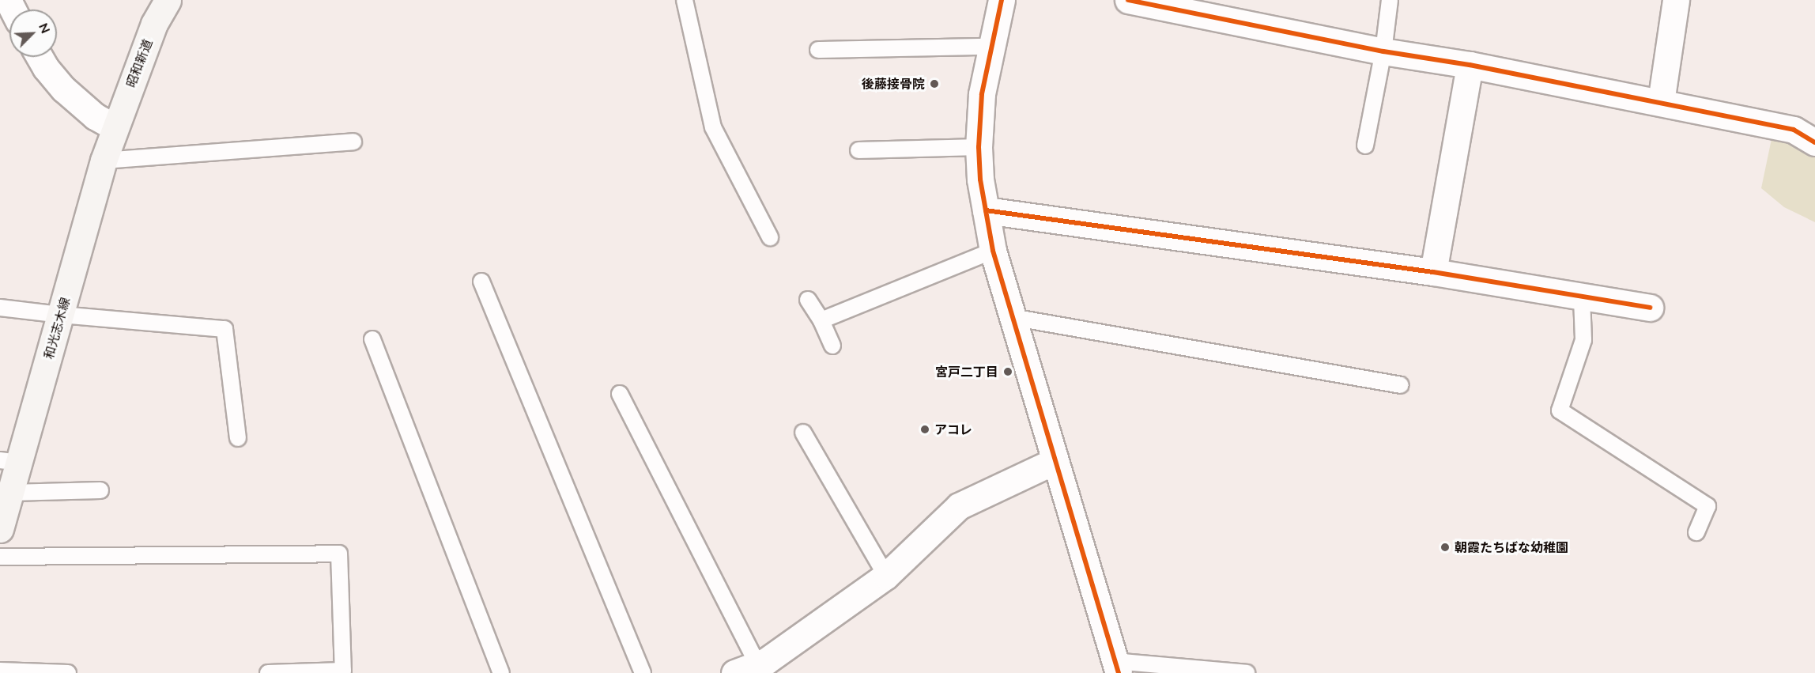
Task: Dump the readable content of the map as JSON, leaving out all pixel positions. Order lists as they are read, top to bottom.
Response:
{
  "streets": {
    "main road": ["昭和新道", "和光志木線"]
  },
  "crossings": [
    ["昭和新道", "和光志木線"]
  ],
  "places": [
    "後藤接骨院",
    "宮戸二丁目",
    "アコレ",
    "朝霞たちばな幼稚園"
  ],
  "north": "top right"
}
